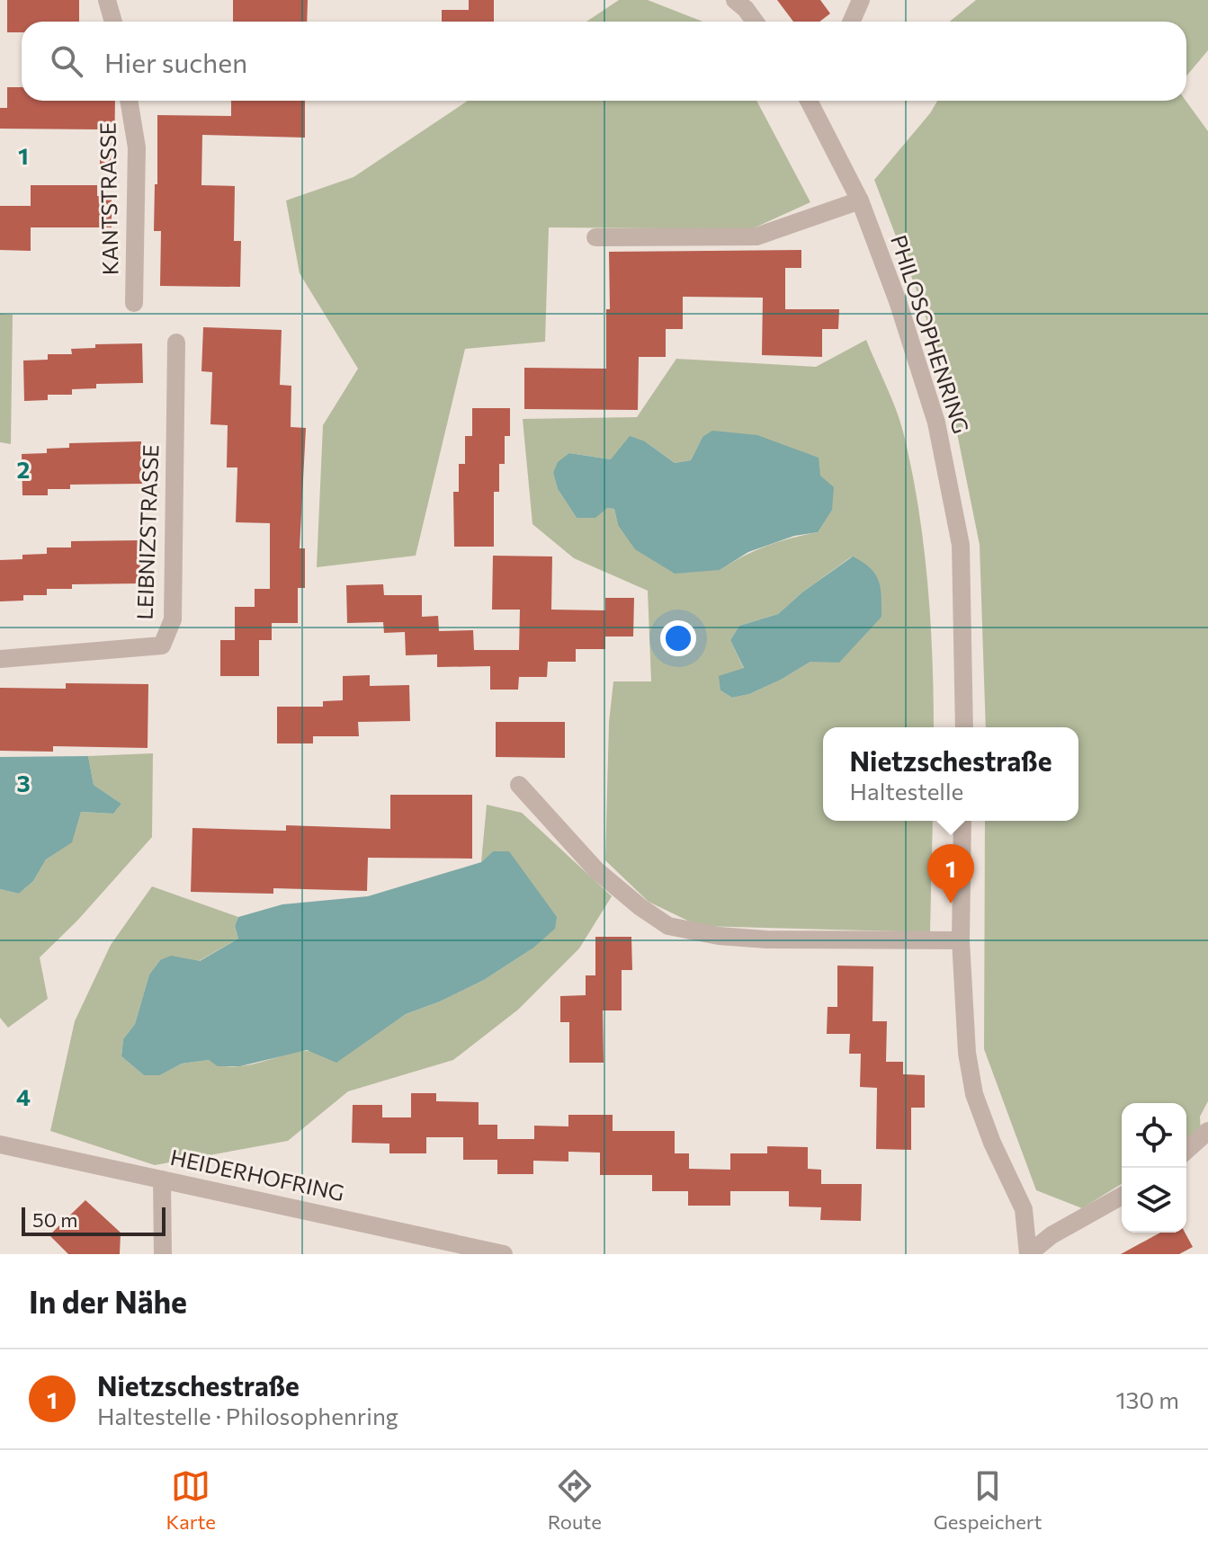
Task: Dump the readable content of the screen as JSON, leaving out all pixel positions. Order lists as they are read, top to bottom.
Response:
{
  "streets": {
    "street": [
      "KANTSTRASSE",
      "PHILOSOPHENRING",
      "LEIBNIZSTRASSE",
      "HEIDERHOFRING"
    ]
  },
  "scale_bar": "50 m",
  "page": {
    "search": "Hier suchen",
    "popup": ["Nietzschestraße", "Haltestelle"],
    "pins": "1",
    "scale": "50 m",
    "heading": "In der Nähe",
    "list": [
      {
        "mark": "1",
        "name": "Nietzschestraße",
        "note": "Haltestelle · Philosophenring",
        "value": "130 m"
      }
    ],
    "nav": ["Karte", "Route", "Gespeichert"]
  },
  "grid": {
    "rows": [
      "1",
      "2",
      "3",
      "4"
    ]
  }
}
